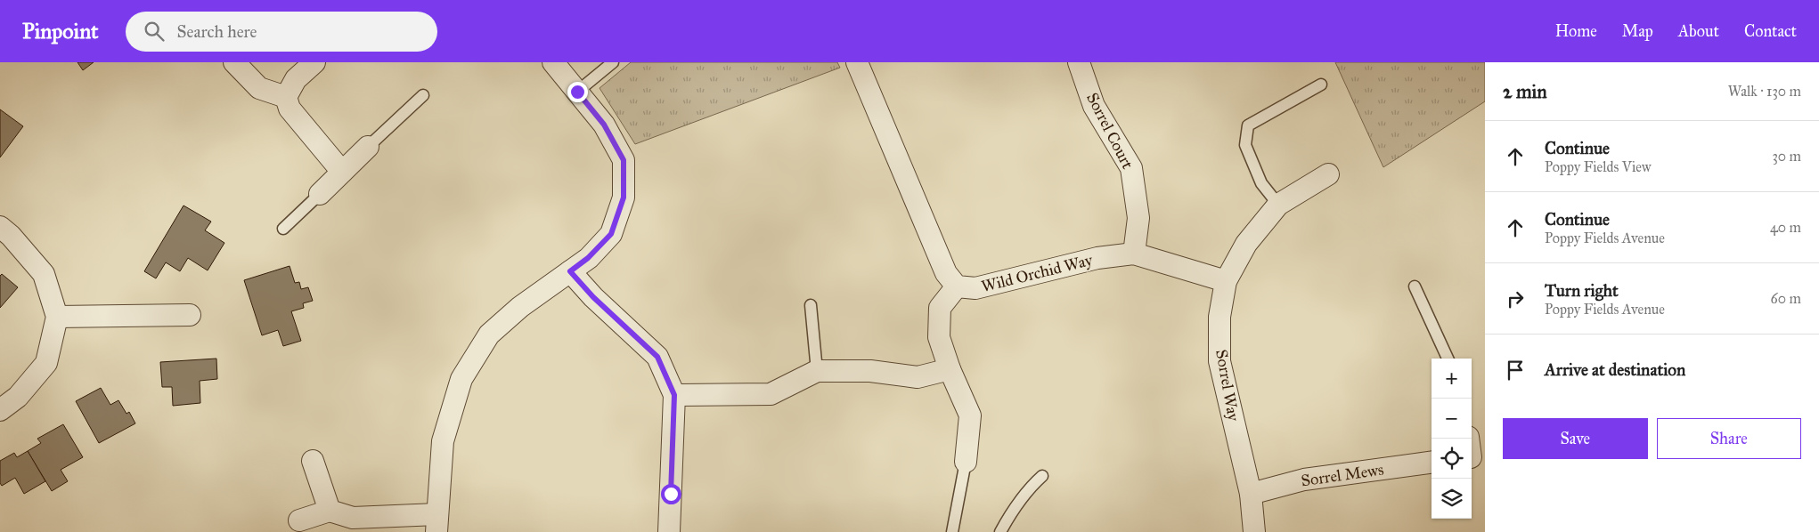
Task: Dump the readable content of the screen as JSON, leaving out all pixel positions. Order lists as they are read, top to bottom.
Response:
{
  "streets": {
    "street": [
      "Sorrel Court",
      "Wild Orchid Way",
      "Sorrel Way",
      "Sorrel Mews"
    ]
  },
  "crossings": [
    ["Sorrel Court", "Wild Orchid Way"],
    ["Wild Orchid Way", "Sorrel Way"],
    ["Sorrel Way", "Sorrel Mews"]
  ],
  "page": {
    "header": "Pinpoint",
    "search": "Search here",
    "nav": [
      "Home",
      "Map",
      "About",
      "Contact"
    ],
    "heading": ["2 min", "Walk · 130 m"],
    "list": [
      ["Continue", "Poppy Fields View", "30 m"],
      ["Continue", "Poppy Fields Avenue", "40 m"],
      ["Turn right", "Poppy Fields Avenue", "60 m"],
      "Arrive at destination"
    ],
    "map_buttons": ["+", "−"],
    "buttons": ["Save", "Share"]
  }
}
